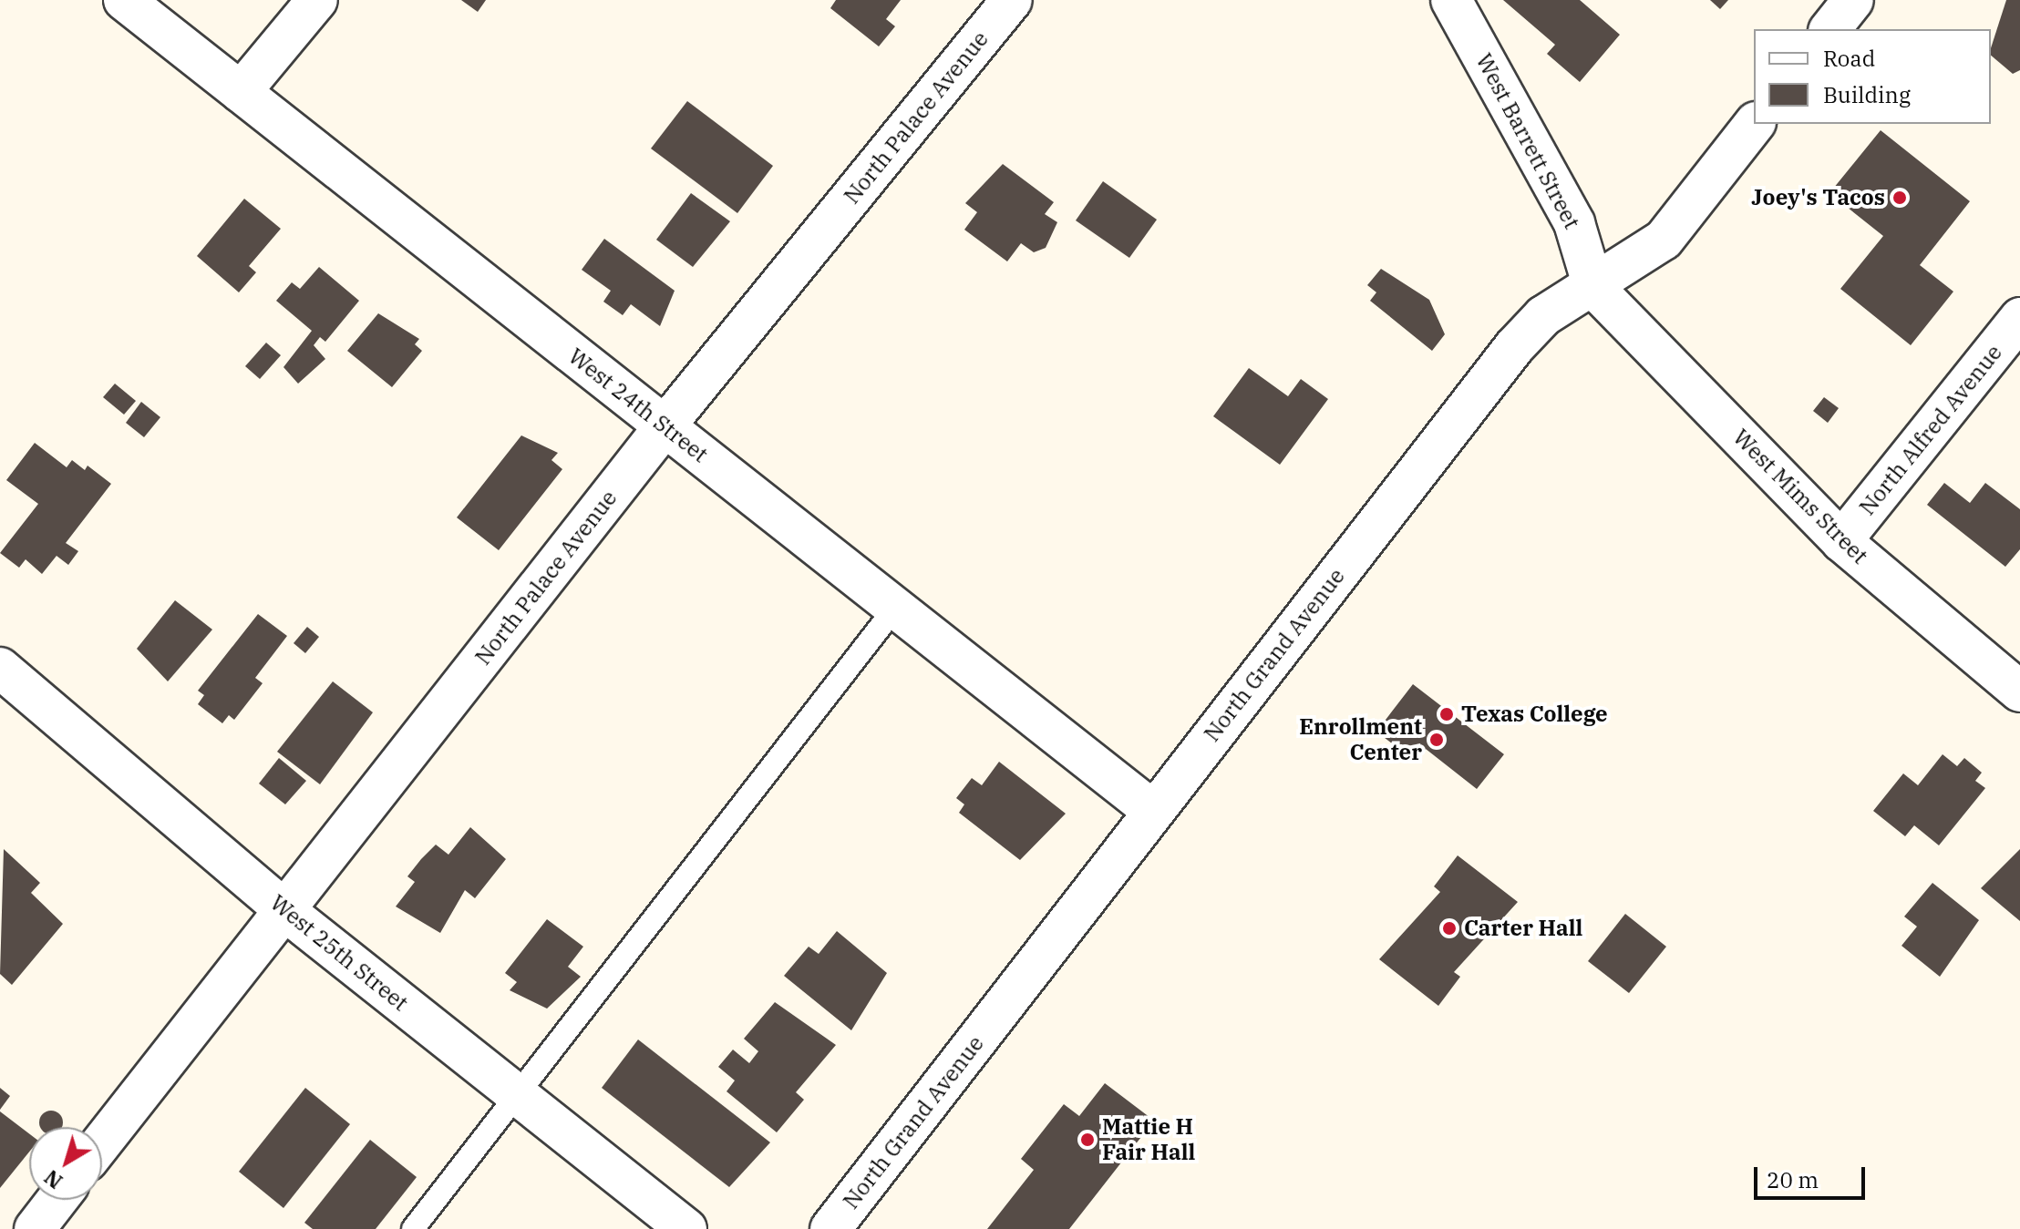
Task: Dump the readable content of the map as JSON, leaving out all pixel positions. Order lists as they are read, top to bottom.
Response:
{
  "streets": {
    "street": [
      "North Palace Avenue",
      "West Barrett Street",
      "West 24th Street",
      "North Alfred Avenue",
      "West Mims Street",
      "North Grand Avenue",
      "West 25th Street"
    ]
  },
  "crossings": [
    ["North Palace Avenue", "West 24th Street"],
    ["North Palace Avenue", "West 25th Street"],
    ["West Barrett Street", "West Mims Street"],
    ["West Barrett Street", "North Grand Avenue"],
    ["West 24th Street", "North Grand Avenue"],
    ["North Alfred Avenue", "West Mims Street"],
    ["West Mims Street", "North Grand Avenue"]
  ],
  "places": [
    "Joey's Tacos",
    "Texas College",
    "Enrollment Center",
    "Carter Hall",
    "Mattie H Fair Hall"
  ],
  "legend": ["Road", "Building"],
  "scale_bar": "20 m",
  "north": "bottom left"
}
